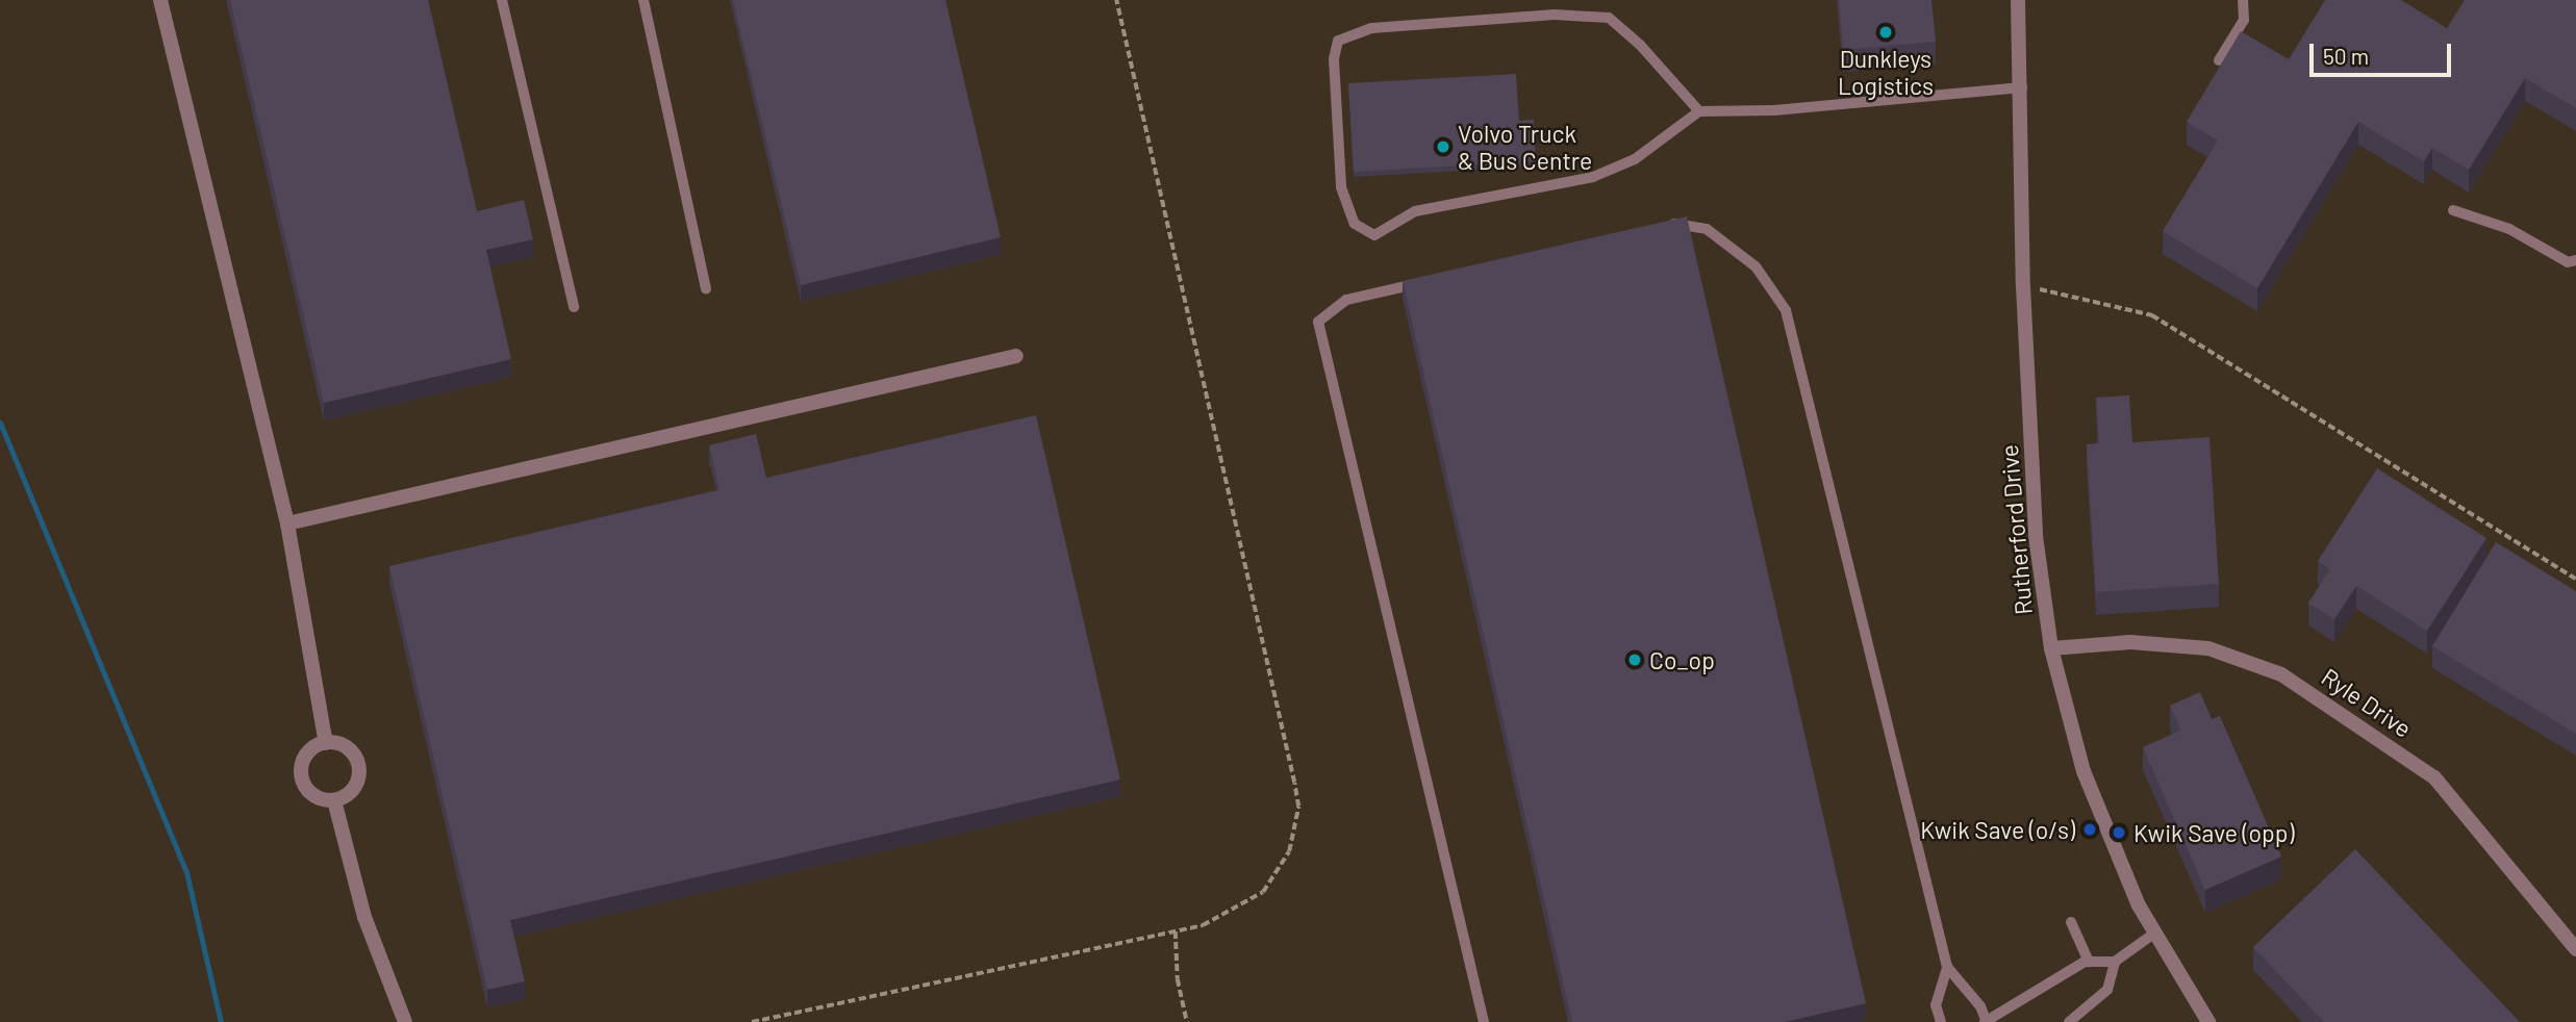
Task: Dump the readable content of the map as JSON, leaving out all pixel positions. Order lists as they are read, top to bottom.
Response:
{
  "streets": {
    "street": ["Rutherford Drive", "Ryle Drive"]
  },
  "crossings": [
    ["Rutherford Drive", "Ryle Drive"]
  ],
  "places": [
    "Dunkleys Logistics",
    "Volvo Truck & Bus Centre",
    "Co_op",
    "Kwik Save (o/s)",
    "Kwik Save (opp)"
  ],
  "scale_bar": "50 m"
}
